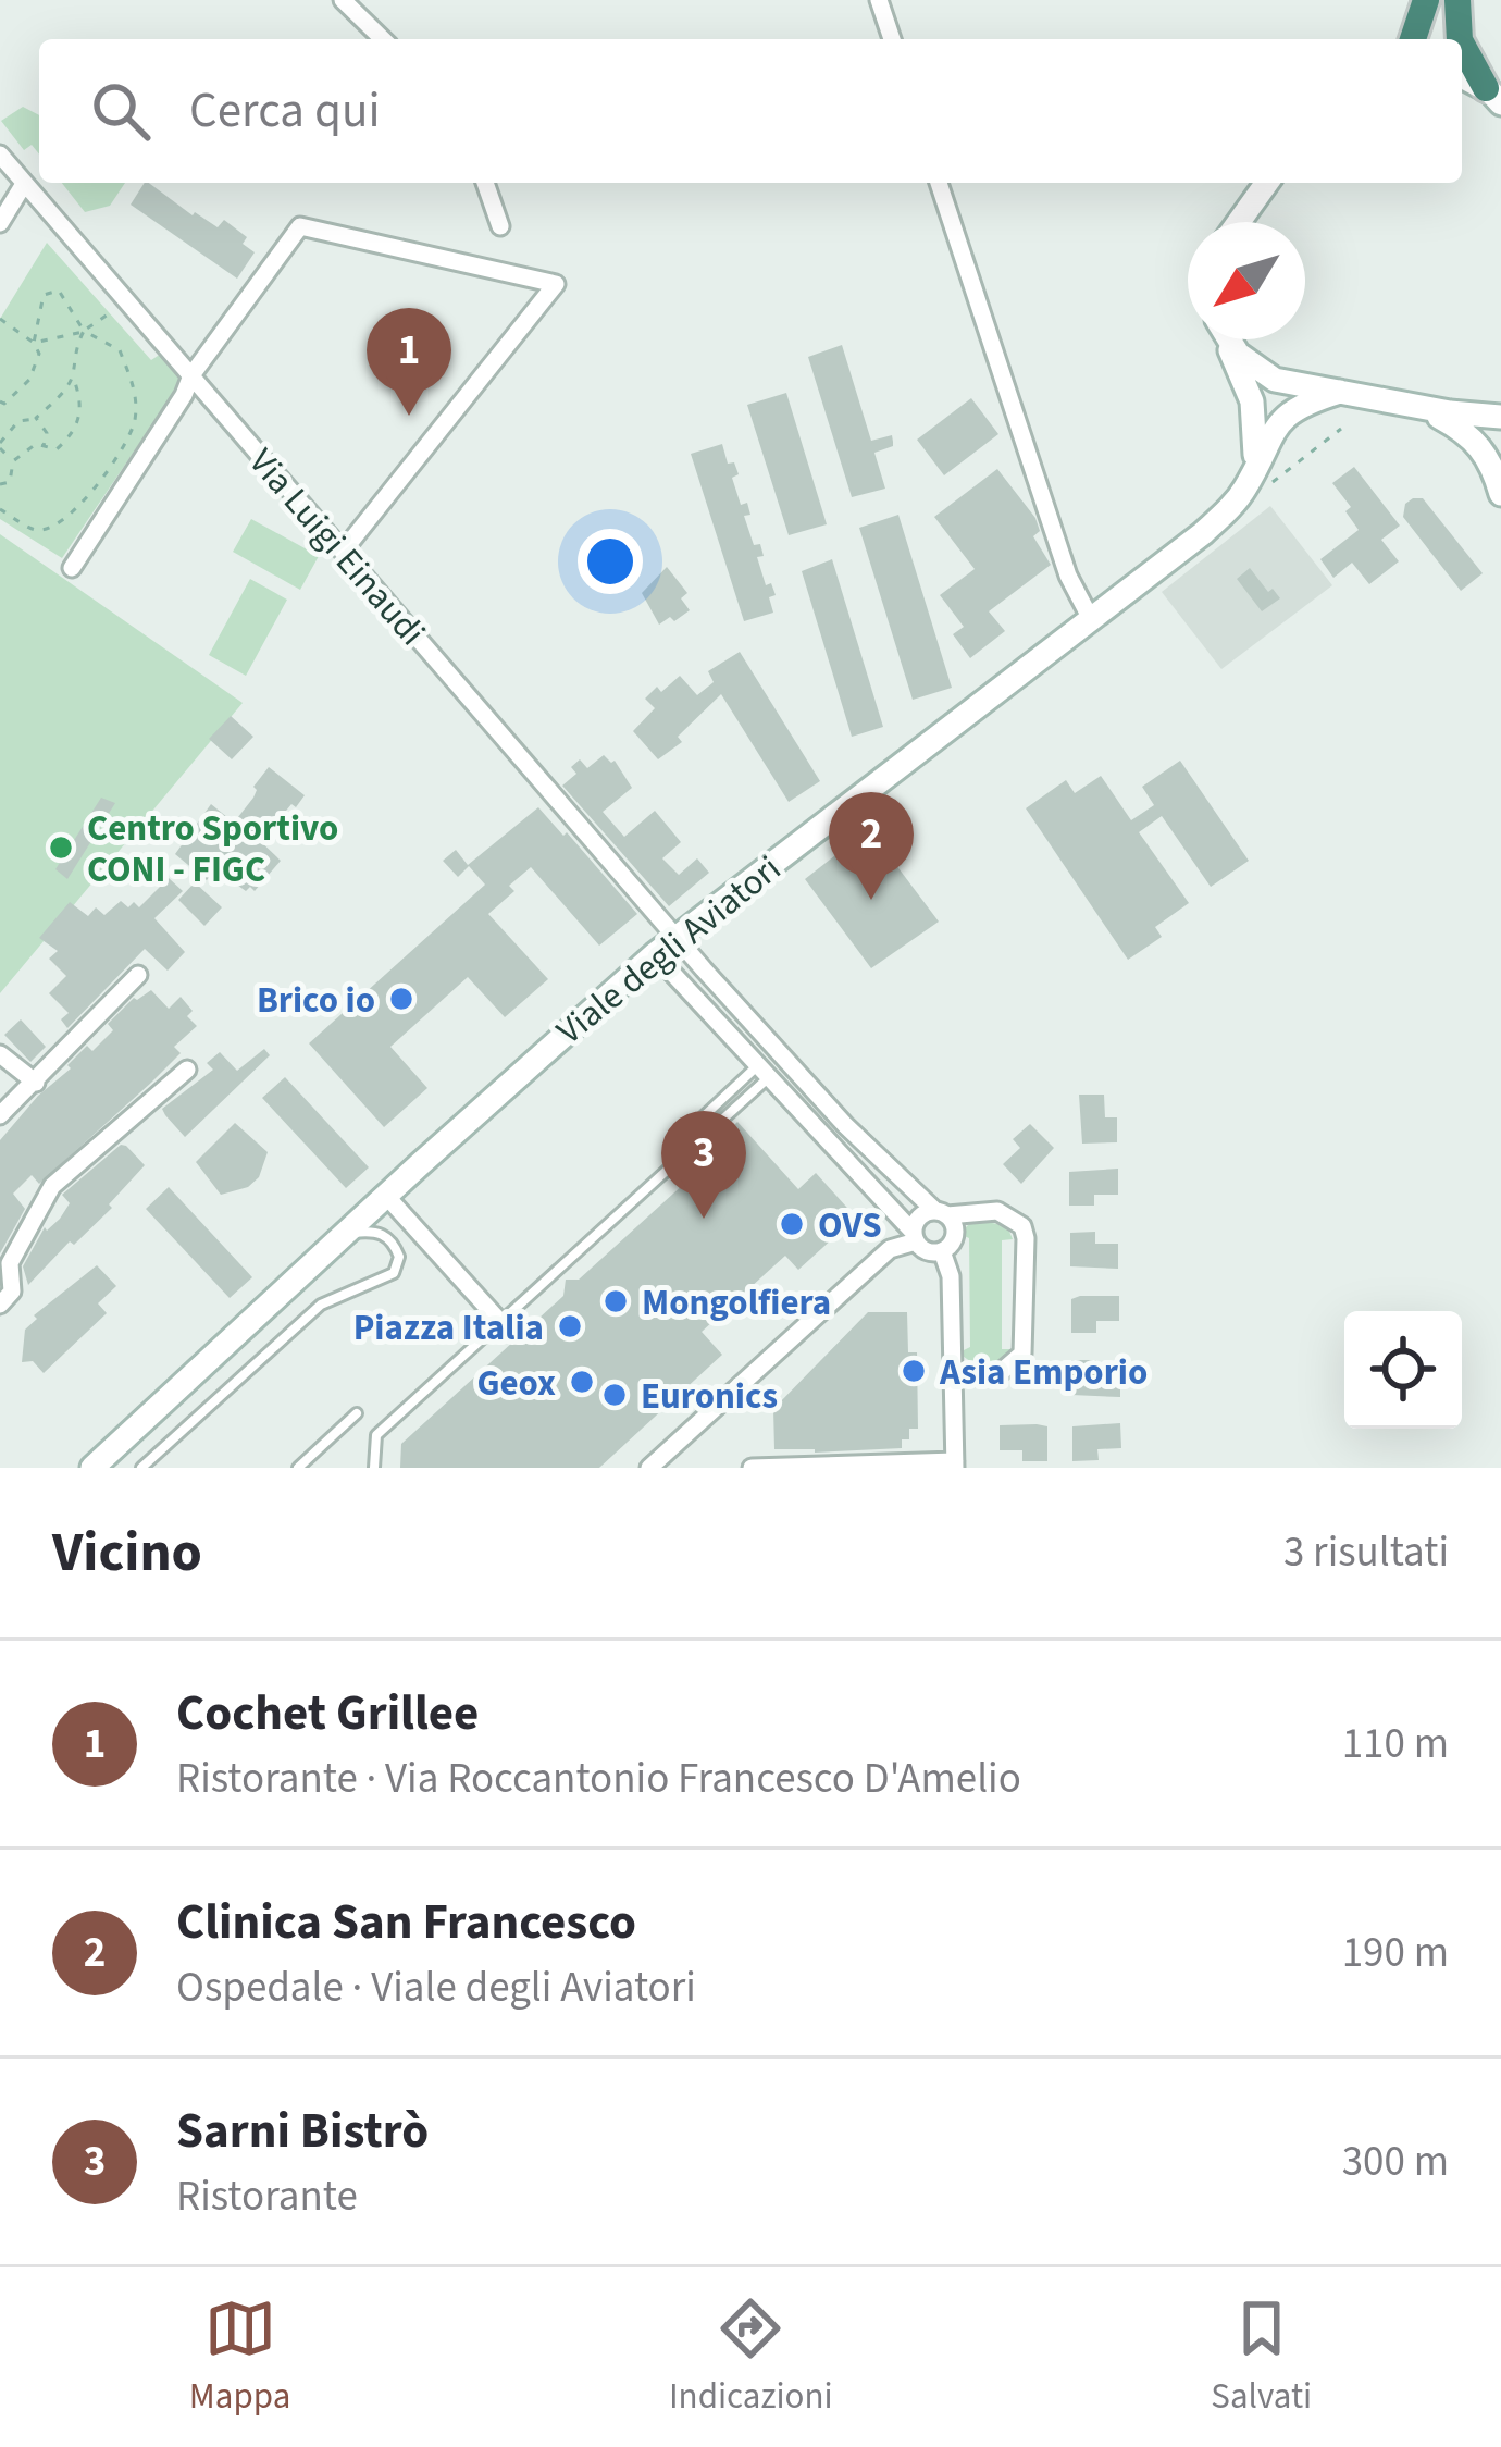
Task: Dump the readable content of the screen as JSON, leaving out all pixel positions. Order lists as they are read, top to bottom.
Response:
{
  "streets": {
    "main road": ["Viale degli Aviatori"],
    "street": ["Via Luigi Einaudi"]
  },
  "crossings": [
    ["Via Luigi Einaudi", "Viale degli Aviatori"]
  ],
  "places": [
    "Centro Sportivo CONI - FIGC",
    "Brico io",
    "OVS",
    "Mongolfiera",
    "Piazza Italia",
    "Asia Emporio",
    "Geox",
    "Euronics"
  ],
  "north": "bottom left",
  "page": {
    "search": "Cerca qui",
    "pins": ["1", "2", "3"],
    "heading": ["Vicino", "3 risultati"],
    "list": [
      {
        "mark": "1",
        "name": "Cochet Grillee",
        "note": "Ristorante · Via Roccantonio Francesco D'Amelio",
        "value": "110 m"
      },
      {
        "mark": "2",
        "name": "Clinica San Francesco",
        "note": "Ospedale · Viale degli Aviatori",
        "value": "190 m"
      },
      {
        "mark": "3",
        "name": "Sarni Bistrò",
        "note": "Ristorante",
        "value": "300 m"
      }
    ],
    "nav": ["Mappa", "Indicazioni", "Salvati"]
  }
}
